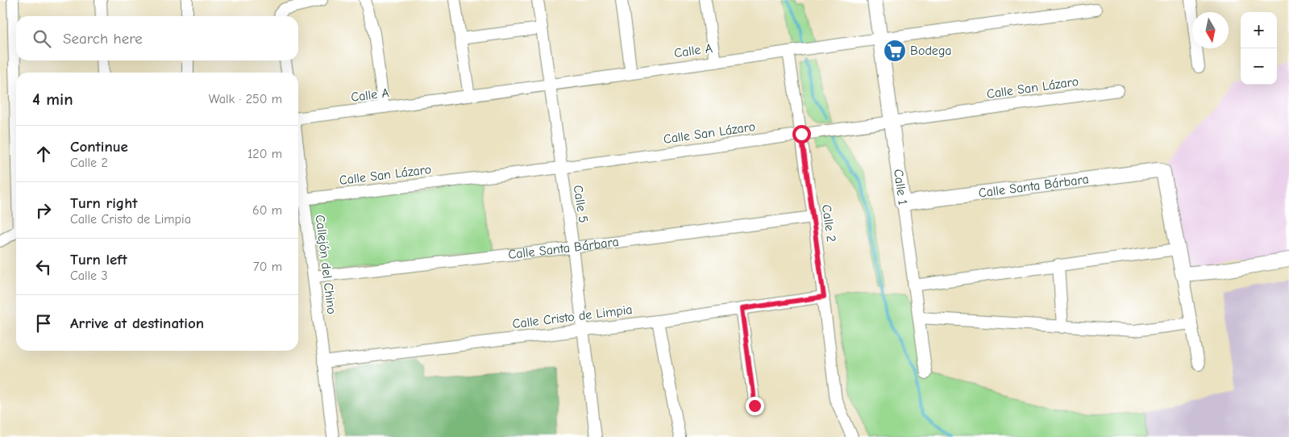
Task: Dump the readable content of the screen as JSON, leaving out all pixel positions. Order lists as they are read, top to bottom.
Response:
{
  "streets": {
    "street": [
      "Calle A",
      "Calle San Lázaro",
      "Calle Santa Bárbara",
      "Calle 1",
      "Calle 5",
      "Calle 2",
      "Callejón del Chino",
      "Calle Cristo de Limpia"
    ]
  },
  "crossings": [
    ["Calle A", "Calle 1"],
    ["Calle A", "Calle 5"],
    ["Calle A", "Calle 2"],
    ["Calle San Lázaro", "Calle 1"],
    ["Calle San Lázaro", "Calle 5"],
    ["Calle San Lázaro", "Calle 2"],
    ["Calle San Lázaro", "Callejón del Chino"],
    ["Calle Santa Bárbara", "Calle 1"],
    ["Calle Santa Bárbara", "Calle 5"],
    ["Calle Santa Bárbara", "Calle 2"],
    ["Calle Santa Bárbara", "Callejón del Chino"],
    ["Calle 5", "Calle Cristo de Limpia"],
    ["Calle 2", "Calle Cristo de Limpia"],
    ["Callejón del Chino", "Calle Cristo de Limpia"]
  ],
  "places": {
    "supermarket": ["Bodega"]
  },
  "north": "bottom",
  "page": {
    "map_buttons": ["+", "−"],
    "search": "Search here",
    "heading": ["4 min", "Walk · 250 m"],
    "list": [
      ["Continue", "Calle 2", "120 m"],
      ["Turn right", "Calle Cristo de Limpia", "60 m"],
      ["Turn left", "Calle 3", "70 m"],
      "Arrive at destination"
    ]
  }
}
